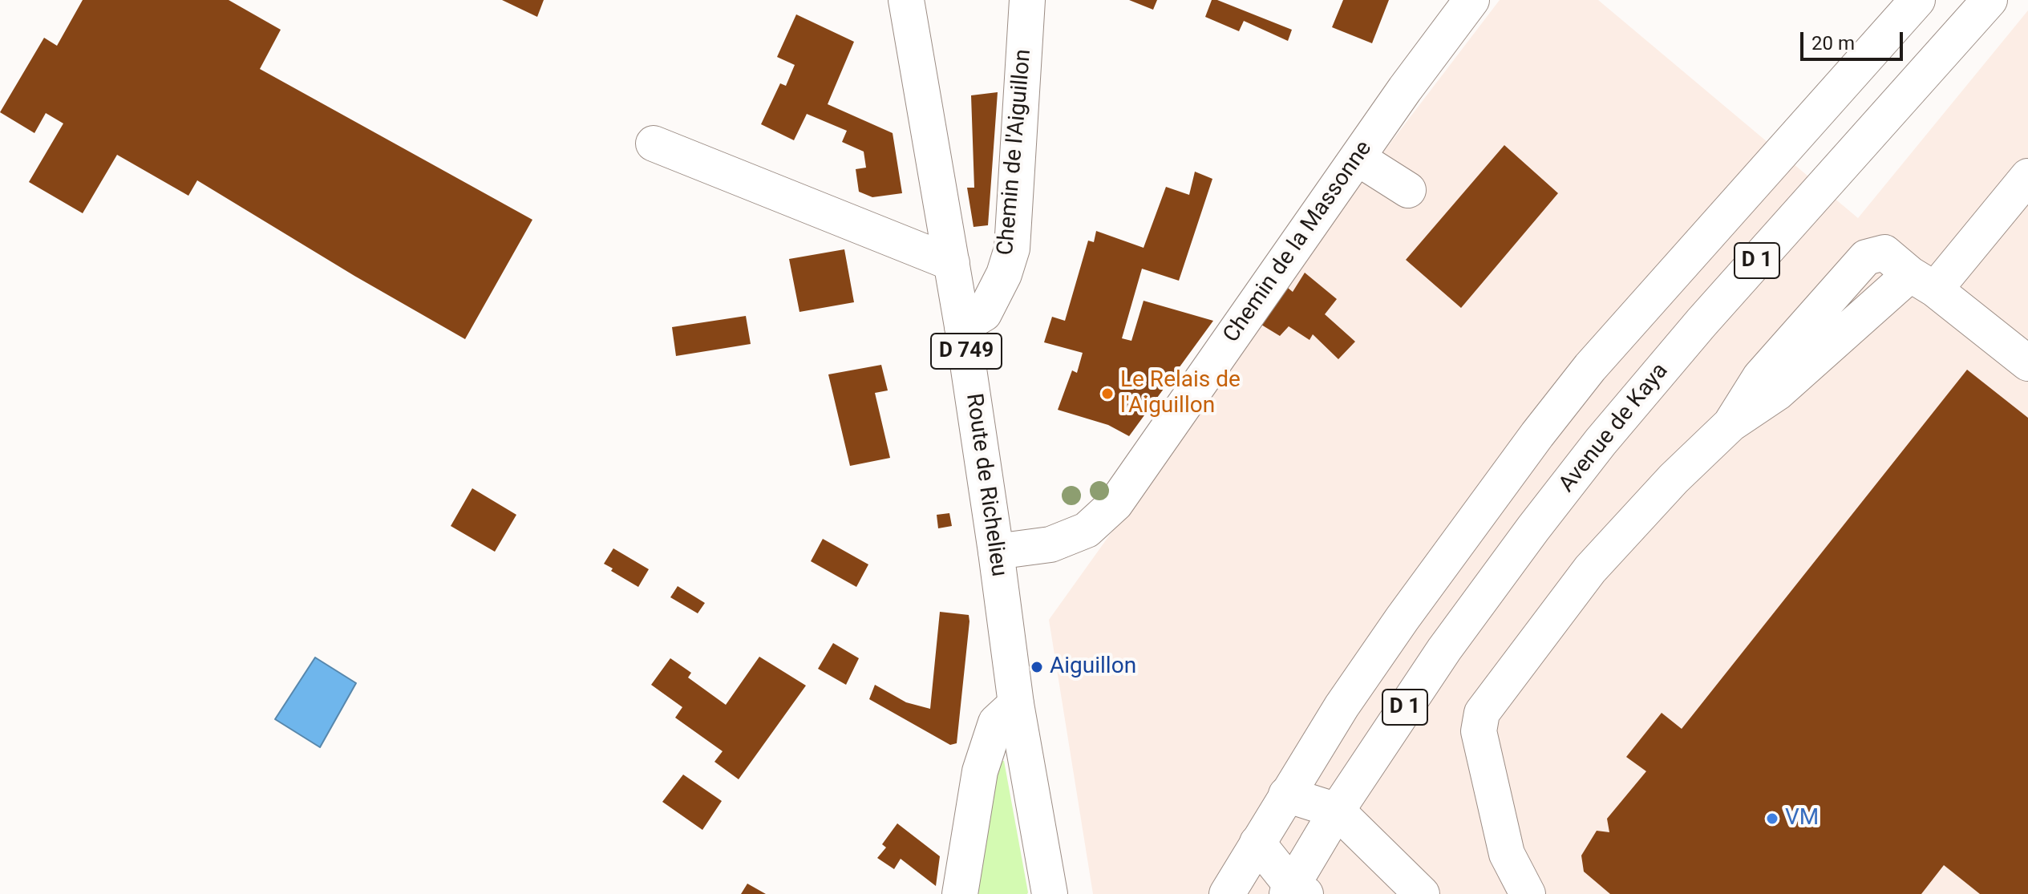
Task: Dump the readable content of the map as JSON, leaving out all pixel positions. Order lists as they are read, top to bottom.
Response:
{
  "streets": {
    "main road": [
      "Chemin de l'Aiguillon",
      "Chemin de la Massonne",
      "D 1",
      "D 749",
      "Avenue de Kaya",
      "Route de Richelieu"
    ]
  },
  "crossings": [
    ["Chemin de l'Aiguillon", "Route de Richelieu"],
    ["Chemin de la Massonne", "Route de Richelieu"]
  ],
  "places": ["Le Relais de l'Aiguillon", "Aiguillon", "VM"],
  "scale_bar": "20 m"
}
